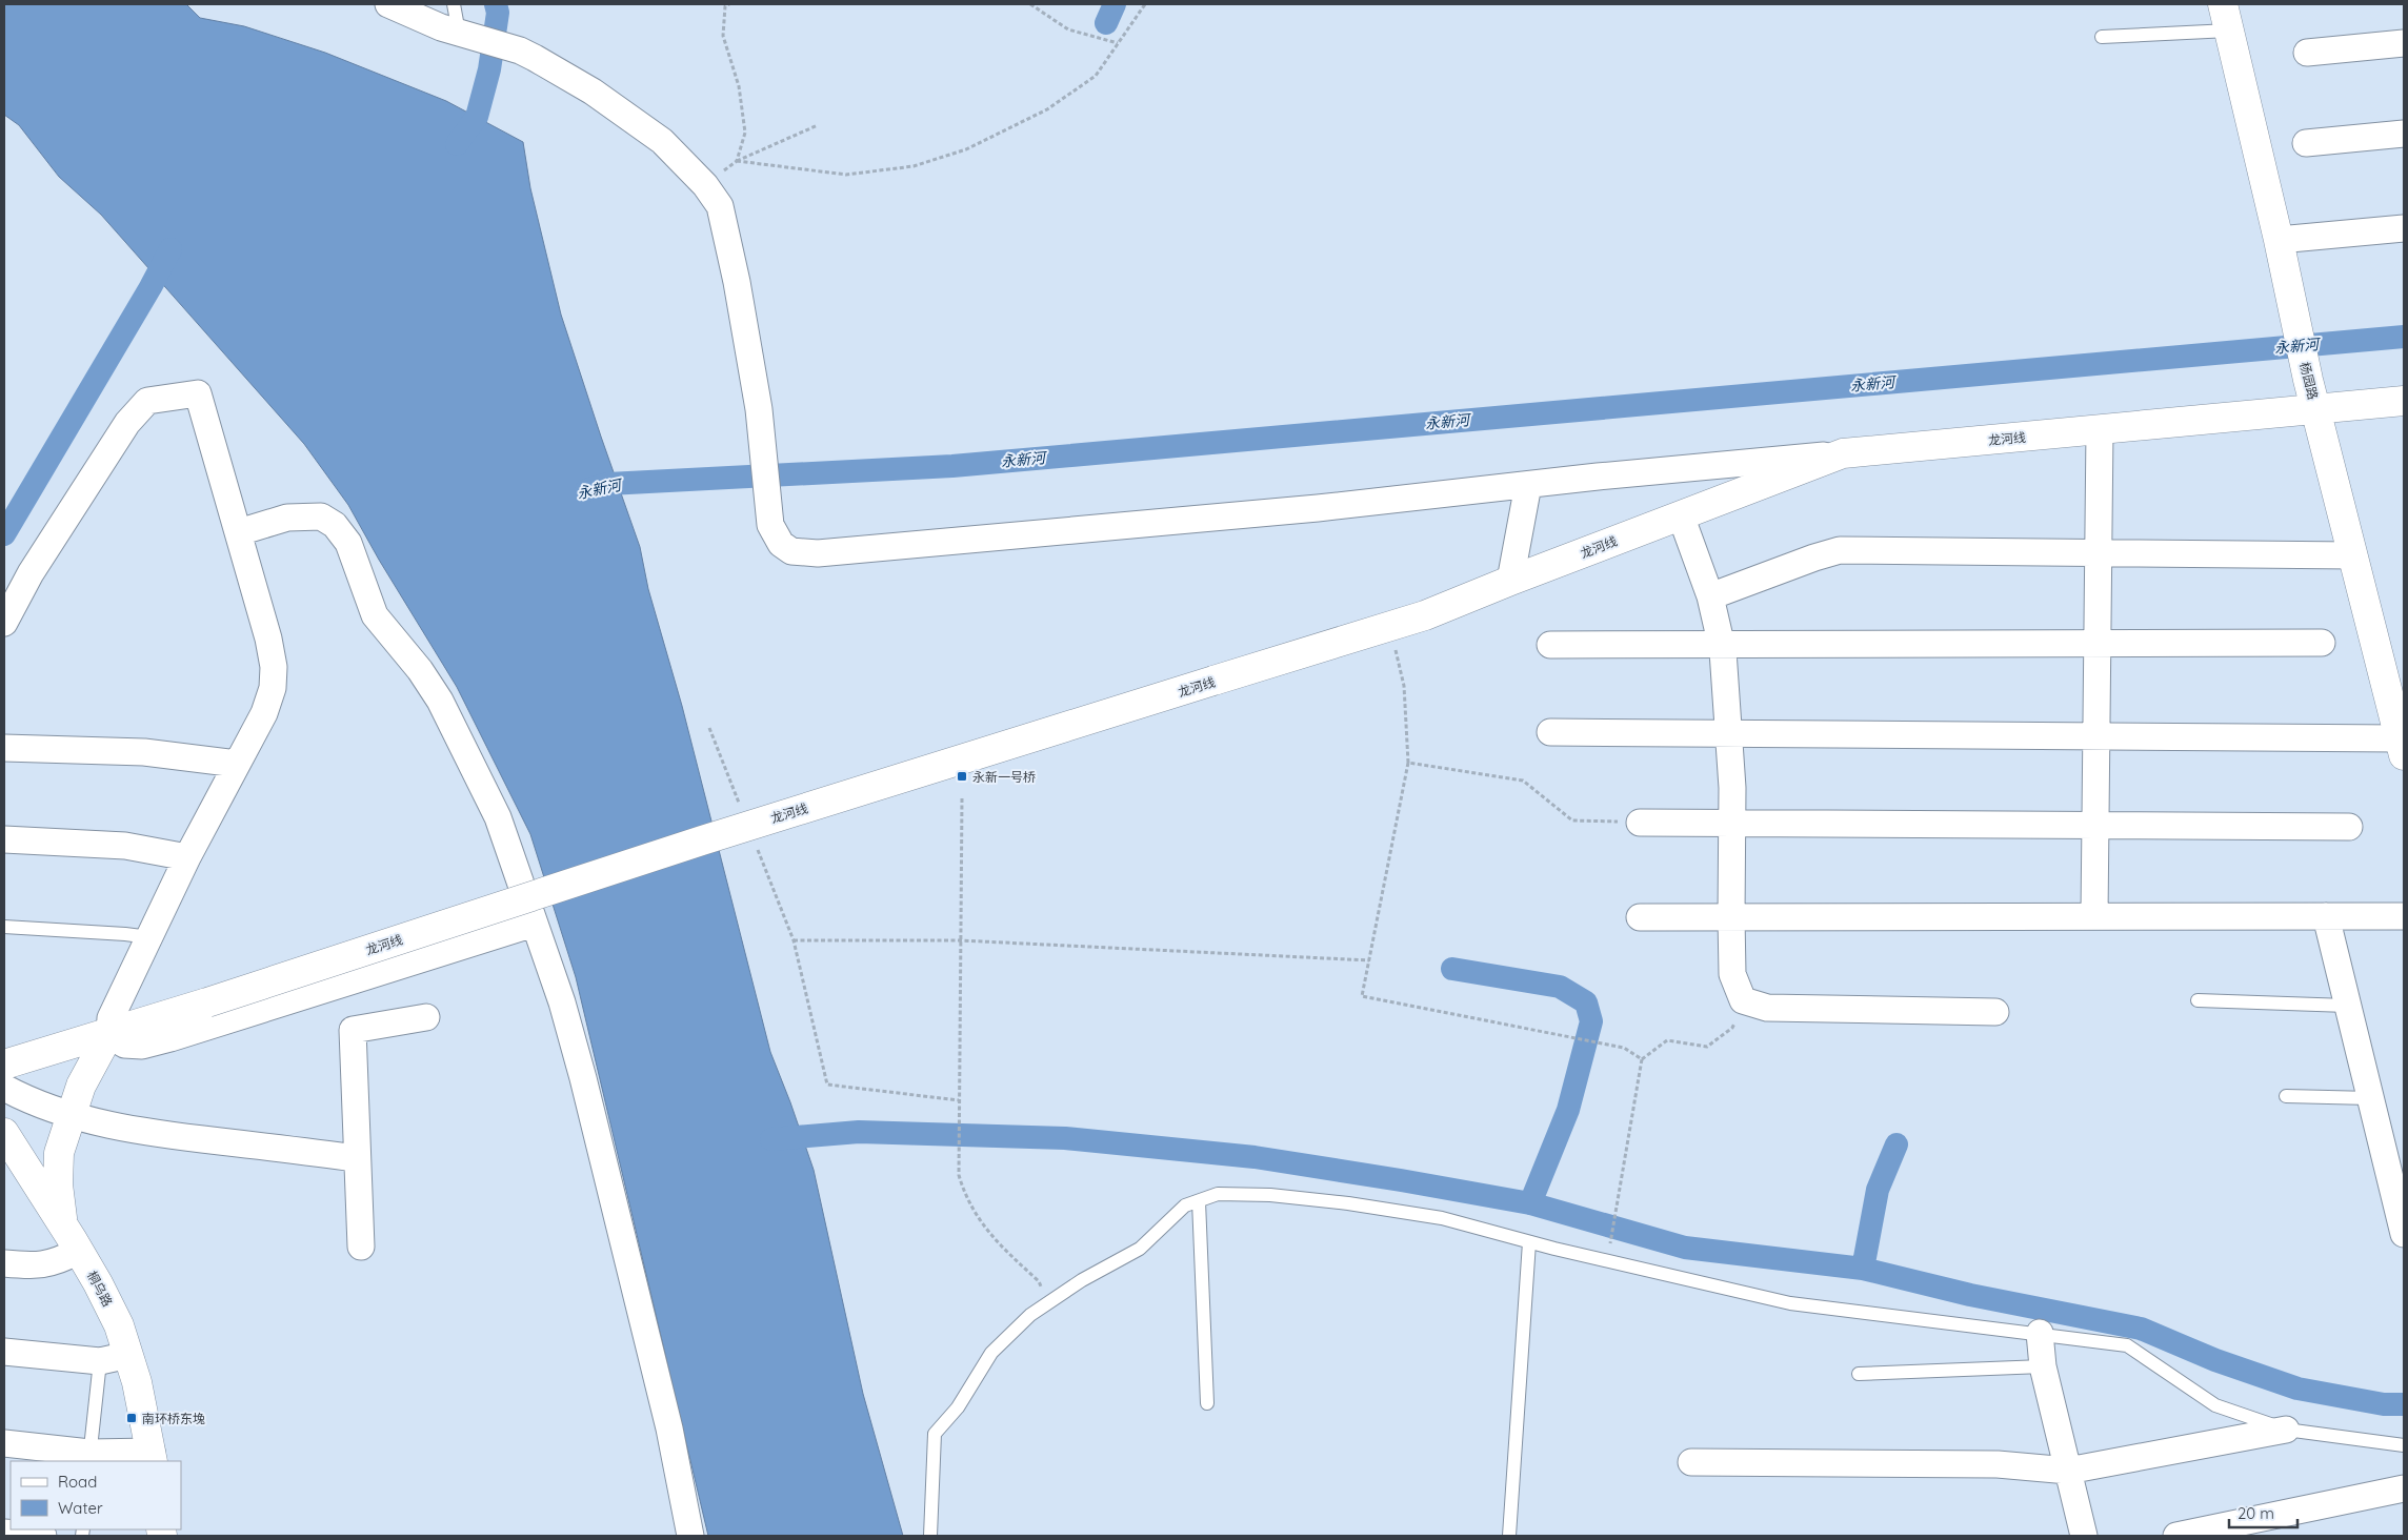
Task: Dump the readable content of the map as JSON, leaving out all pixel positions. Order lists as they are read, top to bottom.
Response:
{
  "streets": {
    "street": ["杨园路", "龙河线", "桐乌路"]
  },
  "crossings": [
    ["杨园路", "龙河线"]
  ],
  "water": ["永新河"],
  "places": {
    "transit": ["永新一号桥", "南环桥东堍"]
  },
  "legend": ["Road", "Water"],
  "scale_bar": "20 m"
}
